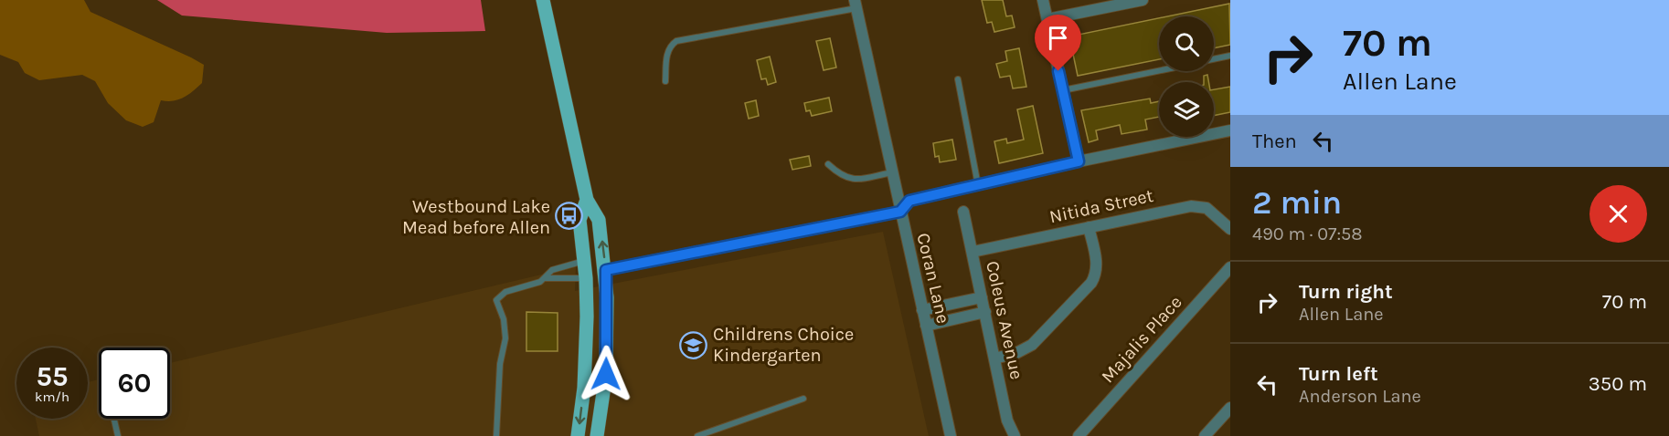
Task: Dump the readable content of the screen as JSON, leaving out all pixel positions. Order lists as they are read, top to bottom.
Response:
{
  "streets": {
    "street": [
      "Nitida Street",
      "Coran Lane",
      "Coleus Avenue",
      "Majalis Place"
    ]
  },
  "crossings": [
    ["Nitida Street", "Coleus Avenue"]
  ],
  "places": {
    "bus stop": ["Westbound Lake Mead before Allen"],
    "school or university": ["Childrens Choice Kindergarten"]
  },
  "page": {
    "turn": ["70 m", "Allen Lane"],
    "then": "Then",
    "heading": ["2 min", "490 m · 07:58"],
    "list": [
      {
        "name": "Turn right",
        "note": "Allen Lane",
        "value": "70 m"
      },
      {
        "name": "Turn left",
        "note": "Anderson Lane",
        "value": "350 m"
      }
    ],
    "speed": "55 km/h",
    "limit": "60"
  }
}
